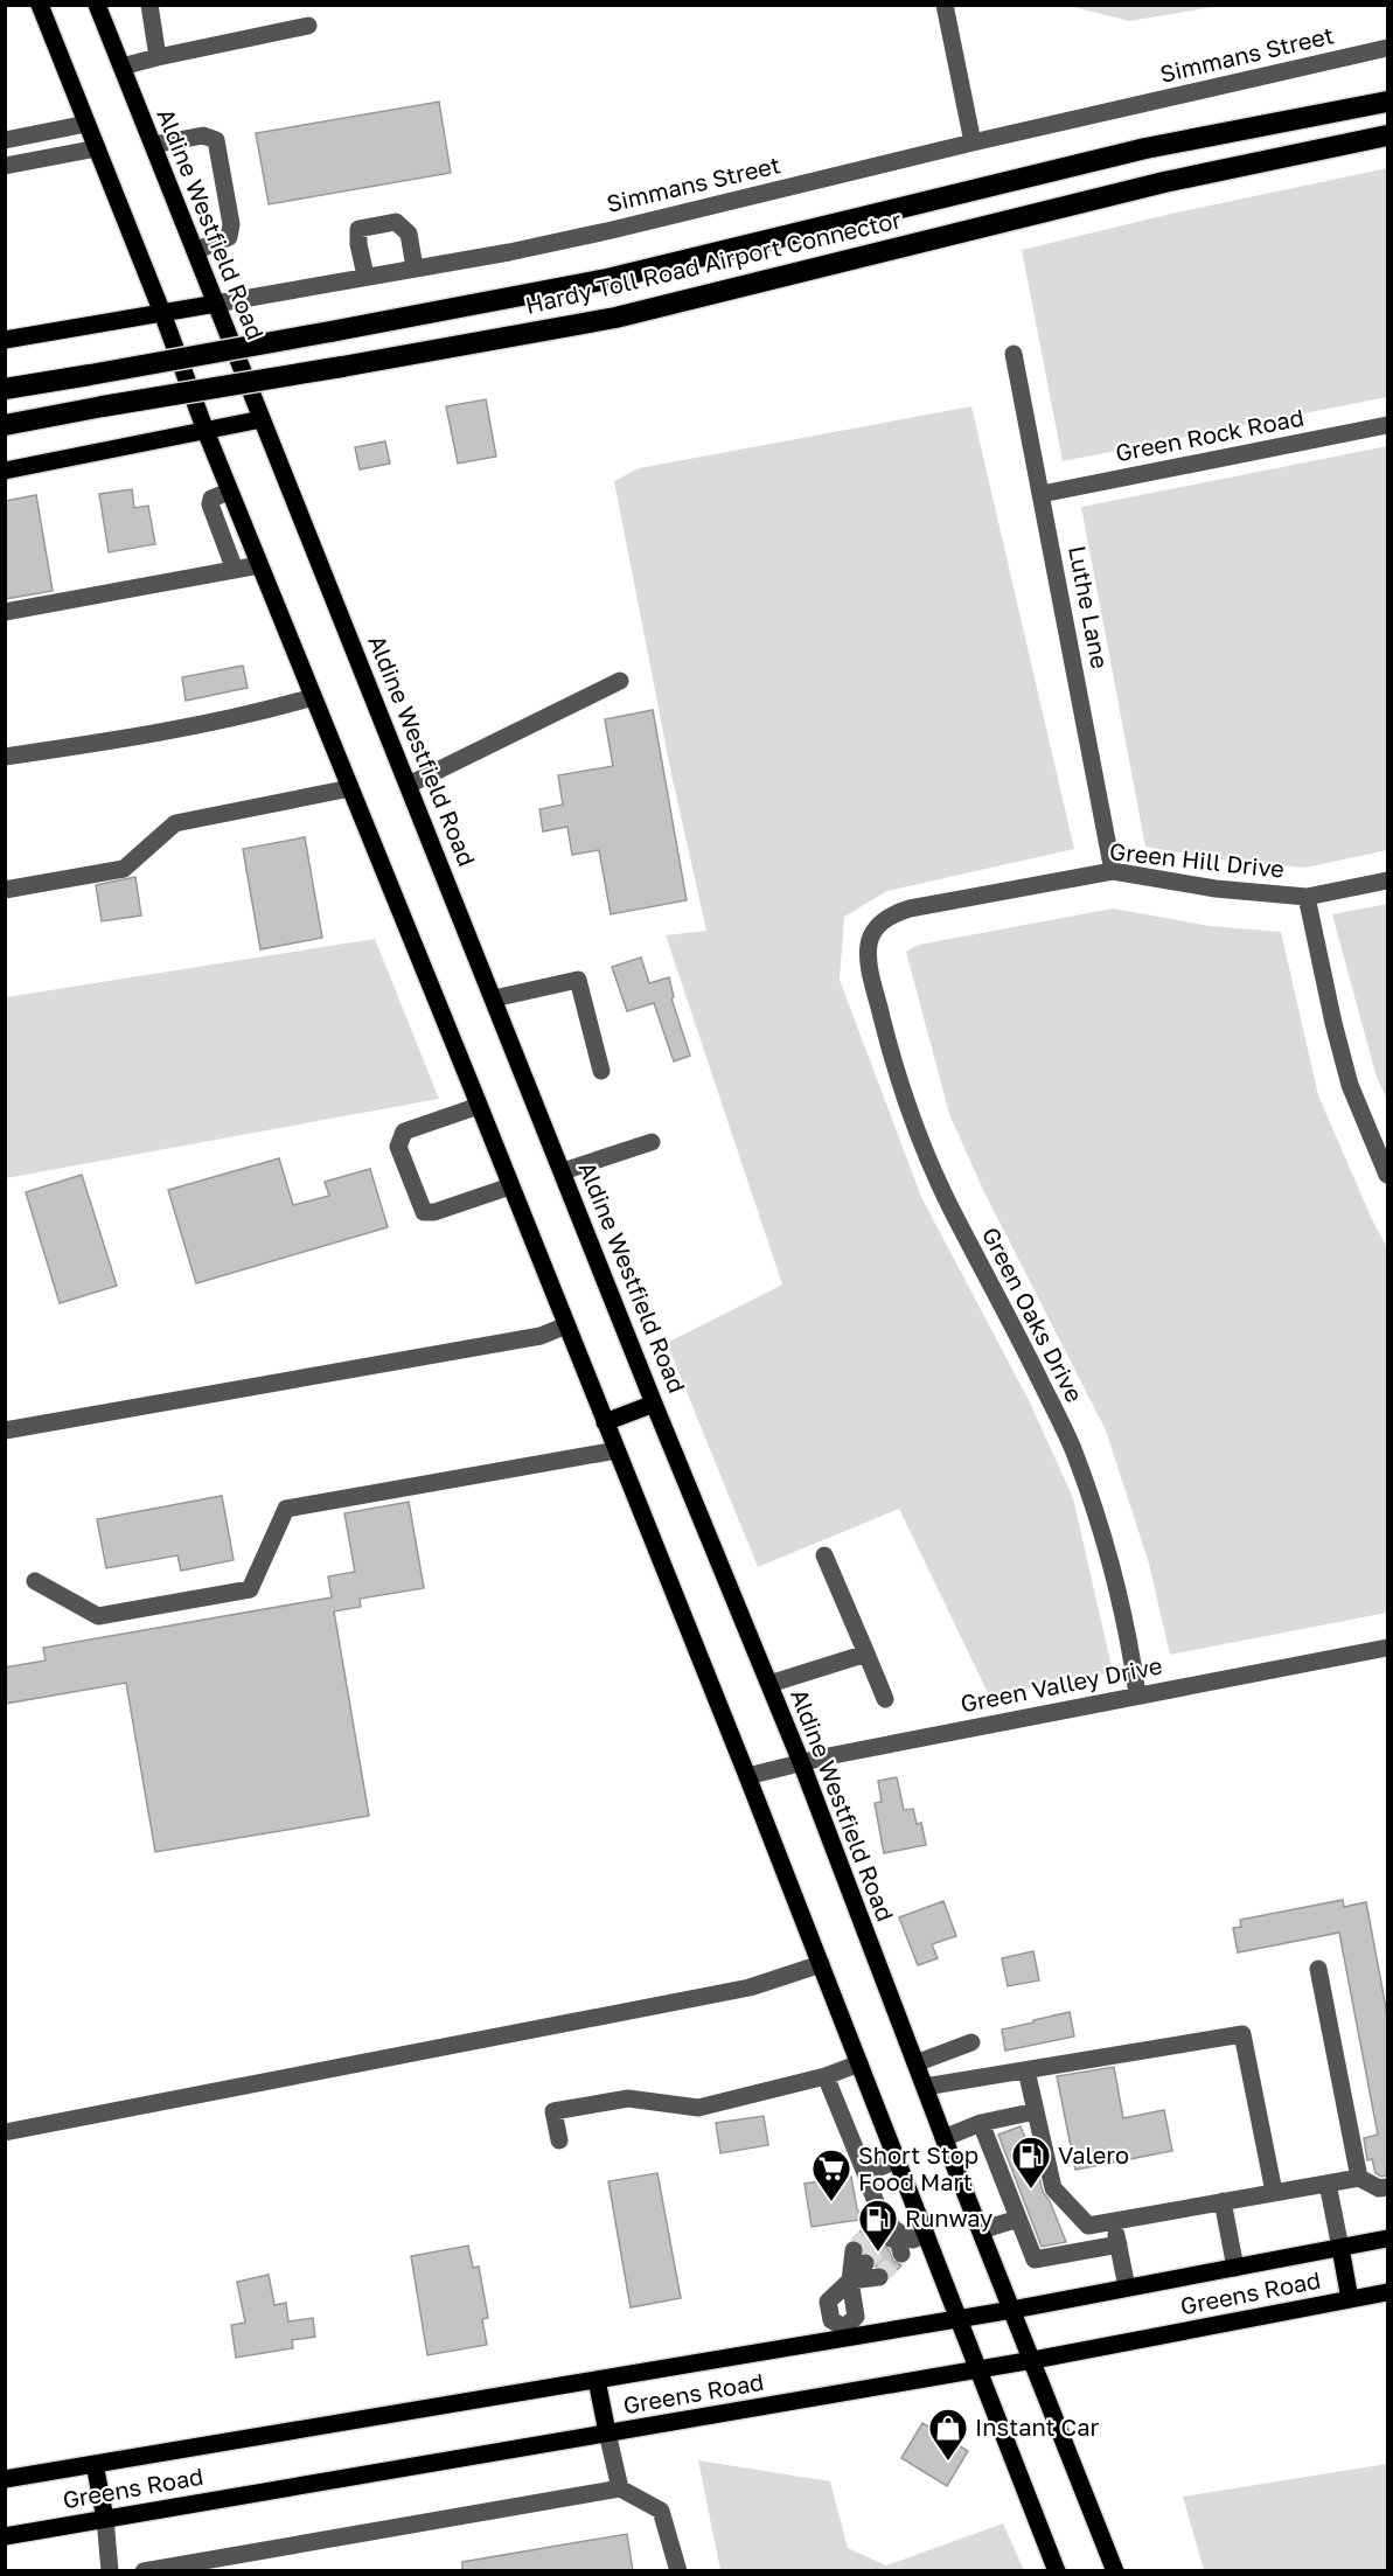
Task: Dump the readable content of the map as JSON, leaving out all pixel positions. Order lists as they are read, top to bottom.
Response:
{
  "streets": {
    "highway": ["Hardy Toll Road Airport Connector"],
    "main road": ["Simmans Street", "Aldine Westfield Road", "Greens Road"],
    "street": [
      "Green Rock Road",
      "Luthe Lane",
      "Green Hill Drive",
      "Green Oaks Drive",
      "Green Valley Drive"
    ]
  },
  "crossings": [
    ["Simmans Street", "Aldine Westfield Road"],
    ["Aldine Westfield Road", "Green Valley Drive"],
    ["Aldine Westfield Road", "Greens Road"],
    ["Green Rock Road", "Luthe Lane"],
    ["Luthe Lane", "Green Hill Drive"],
    ["Green Hill Drive", "Green Oaks Drive"],
    ["Green Oaks Drive", "Green Valley Drive"]
  ],
  "places": {
    "fuel station": ["Valero", "Runway"],
    "supermarket": ["Short Stop Food Mart"],
    "shop": ["Instant Car"]
  }
}
